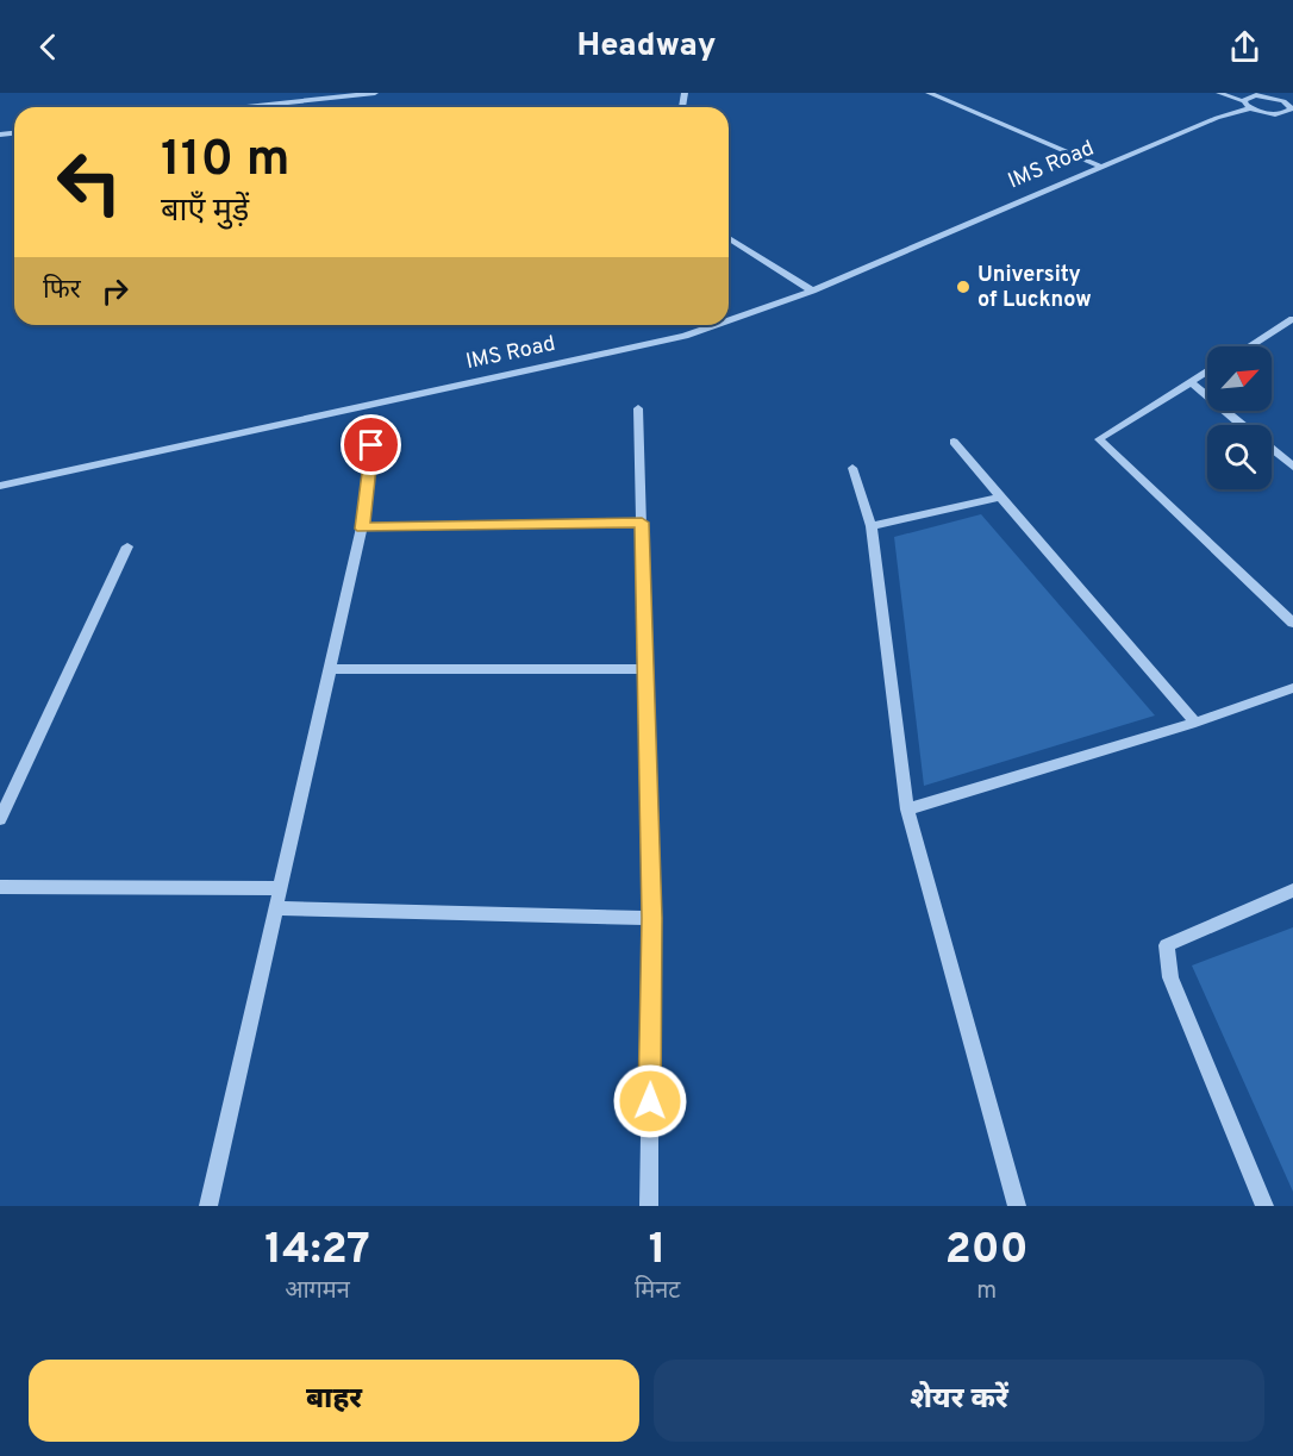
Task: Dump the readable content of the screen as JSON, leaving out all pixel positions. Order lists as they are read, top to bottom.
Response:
{
  "streets": {
    "street": ["IMS Road"]
  },
  "places": ["University of Lucknow"],
  "north": "top right",
  "page": {
    "header": "Headway",
    "turn": ["110 m", "बाएँ मुड़ें"],
    "then": "फिर",
    "eta": [
      "14:27",
      "आगमन",
      "1",
      "मिनट",
      "200",
      "m"
    ],
    "buttons": ["बाहर", "शेयर करें"]
  }
}
